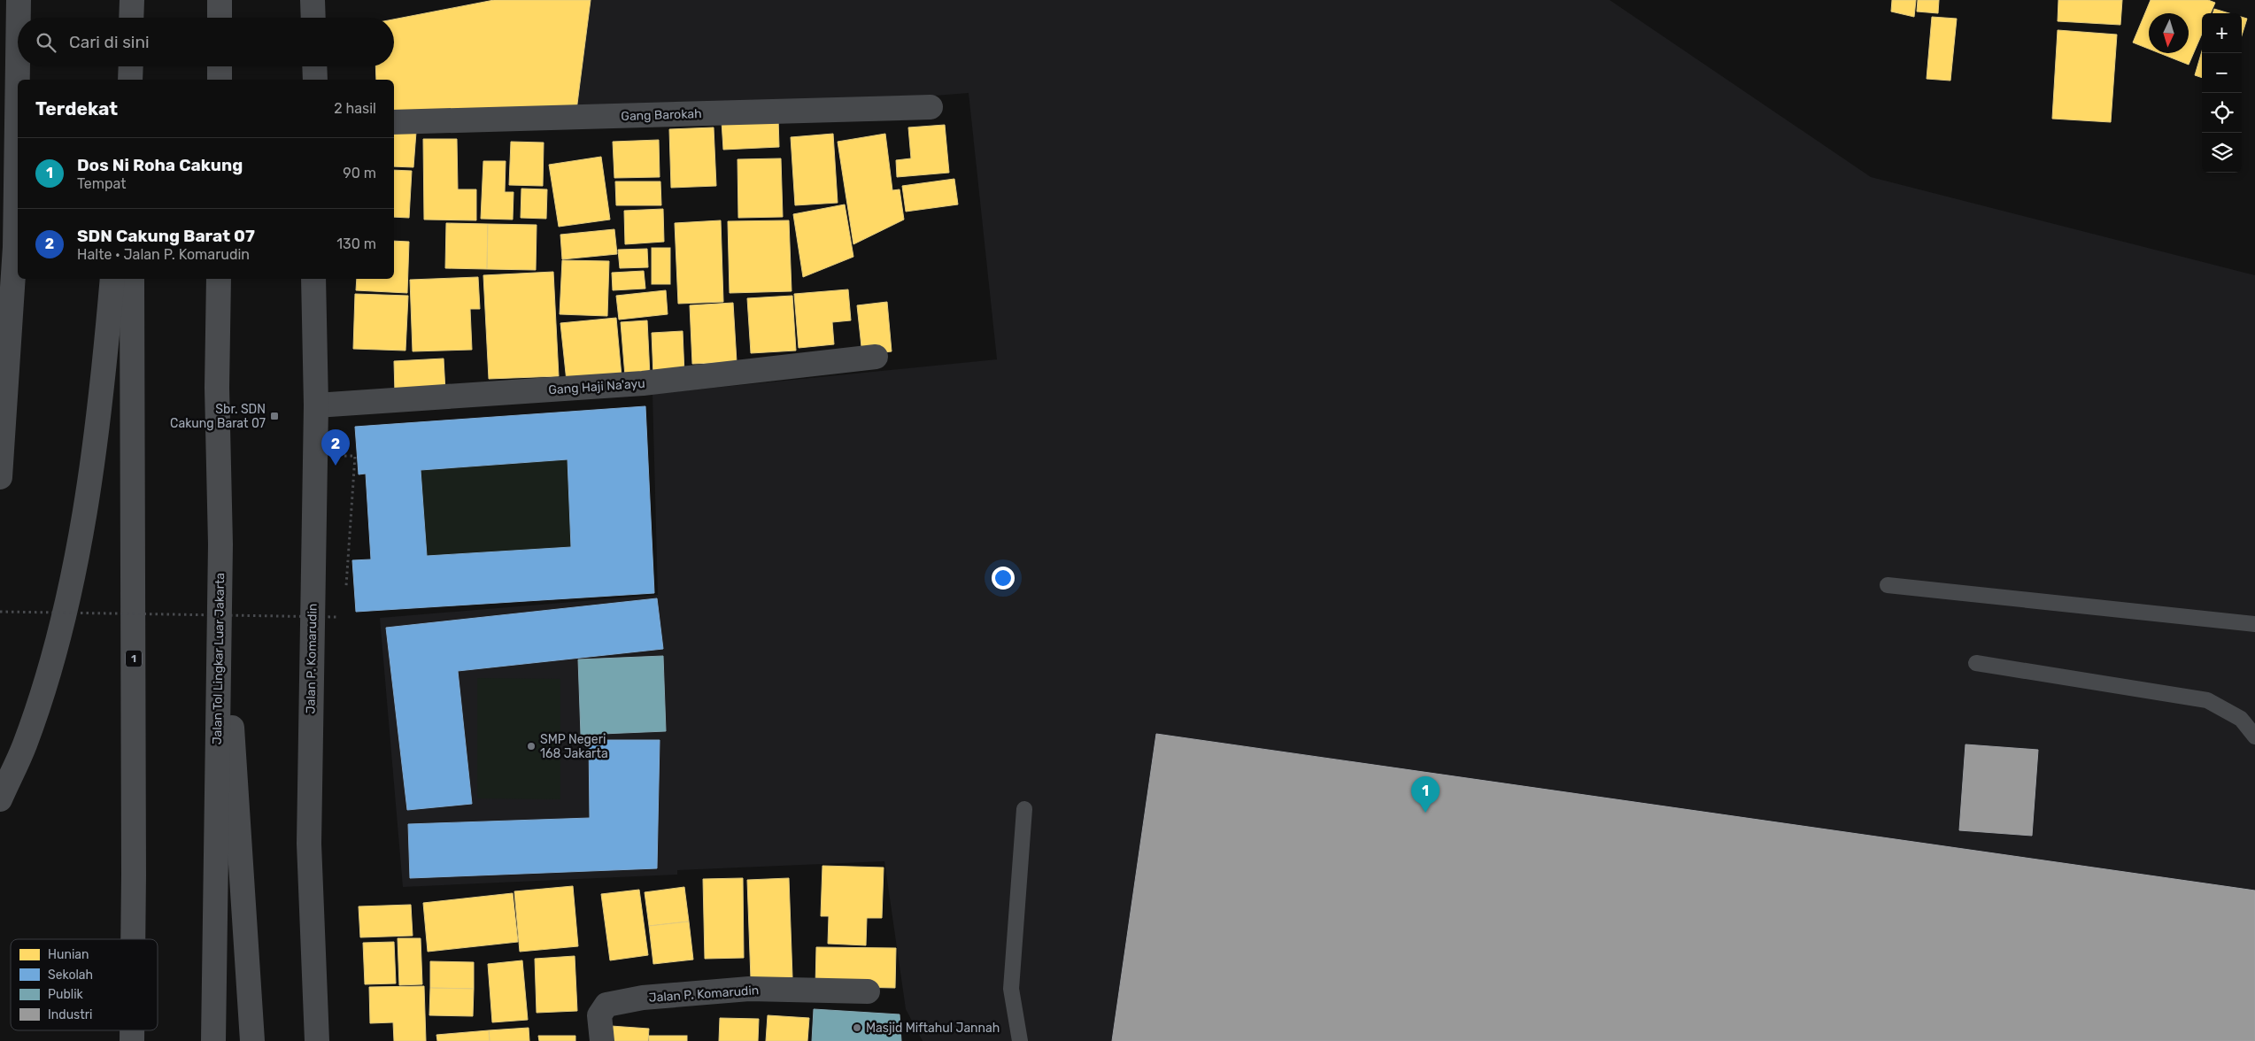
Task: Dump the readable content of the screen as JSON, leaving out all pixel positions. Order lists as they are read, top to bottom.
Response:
{
  "streets": {
    "highway": ["1", "Jalan Tol Lingkar Luar Jakarta"],
    "street": ["Gang Barokah", "Gang Haji Na'ayu", "Jalan P. Komarudin"]
  },
  "crossings": [
    ["Gang Haji Na'ayu", "Jalan P. Komarudin"]
  ],
  "places": {
    "transit": ["Sbr. SDN Cakung Barat 07"],
    "other": ["SMP Negeri 168 Jakarta", "Masjid Miftahul Jannah"]
  },
  "legend": [
    "Hunian",
    "Sekolah",
    "Publik",
    "Industri"
  ],
  "north": "bottom",
  "page": {
    "map_buttons": ["+", "−"],
    "search": "Cari di sini",
    "heading": ["Terdekat", "2 hasil"],
    "list": [
      {
        "mark": "1",
        "name": "Dos Ni Roha Cakung",
        "note": "Tempat",
        "value": "90 m"
      },
      {
        "mark": "2",
        "name": "SDN Cakung Barat 07",
        "note": "Halte · Jalan P. Komarudin",
        "value": "130 m"
      }
    ],
    "pins": ["2", "1"]
  }
}
